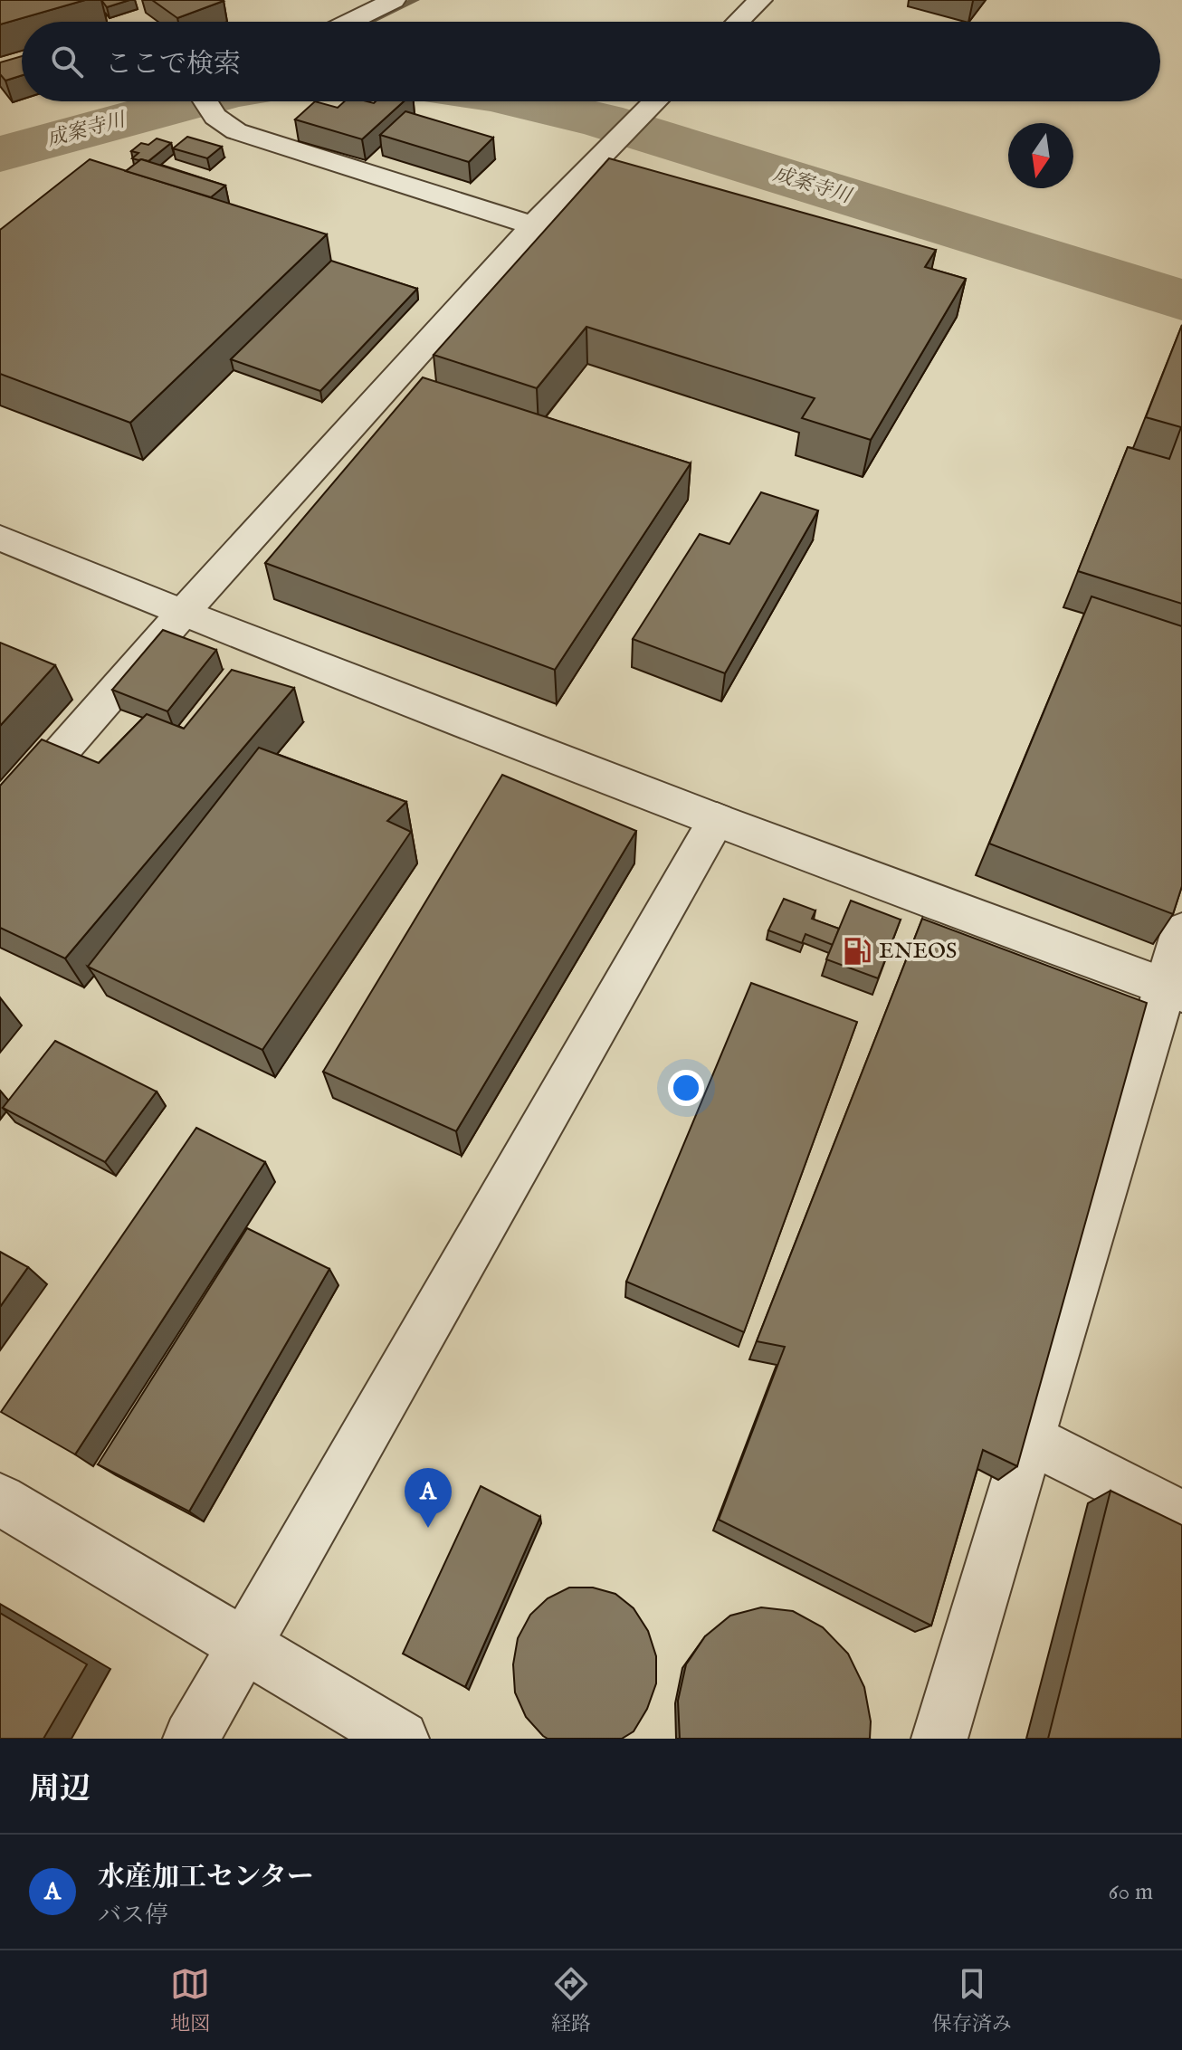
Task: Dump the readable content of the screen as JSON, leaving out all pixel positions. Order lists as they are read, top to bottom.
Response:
{
  "water": ["成案寺川"],
  "places": {
    "fuel station": ["ENEOS"]
  },
  "north": "bottom",
  "page": {
    "search": "ここで検索",
    "pins": "A",
    "heading": "周辺",
    "list": [
      {
        "mark": "A",
        "name": "水産加工センター",
        "note": "バス停",
        "value": "60 m"
      }
    ],
    "nav": ["地図", "経路", "保存済み"]
  }
}
